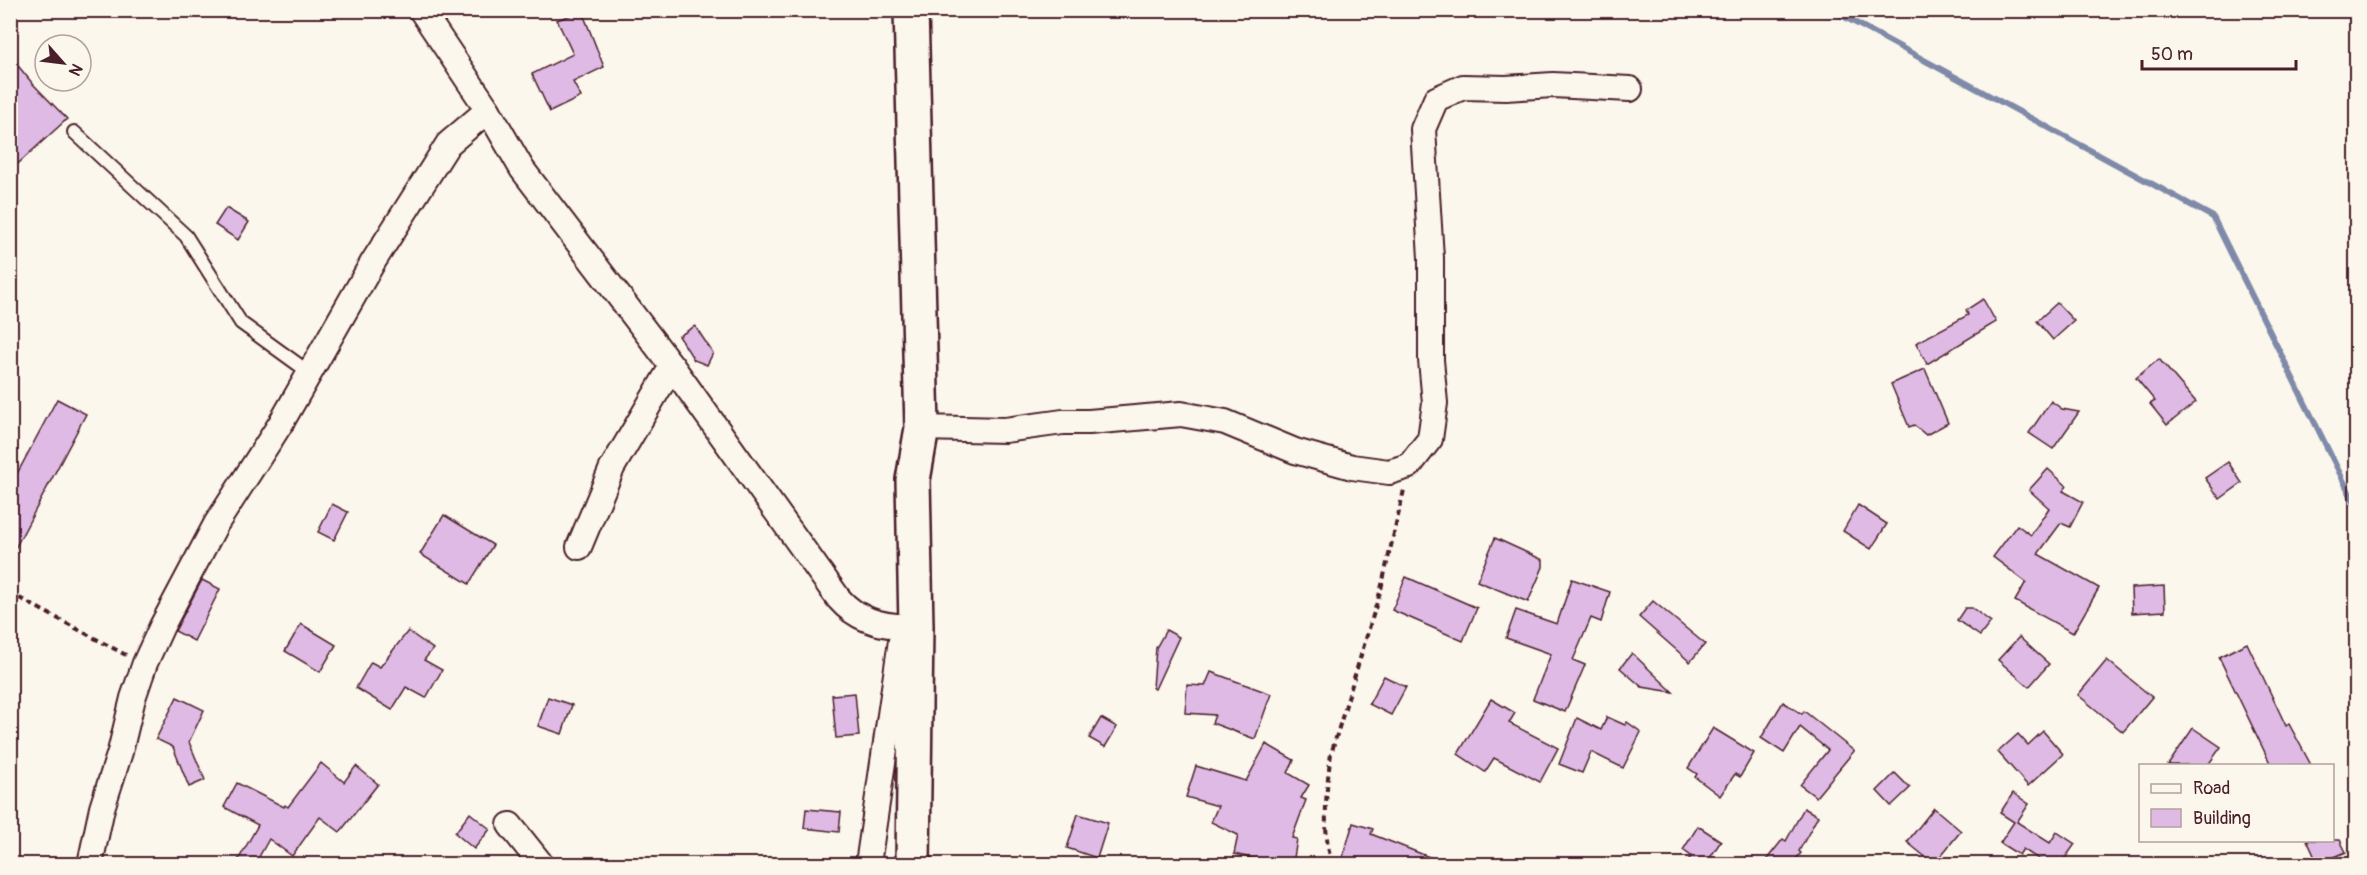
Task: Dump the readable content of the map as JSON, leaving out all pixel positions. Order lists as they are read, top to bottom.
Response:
{
  "legend": ["Road", "Building"],
  "scale_bar": "50 m",
  "north": "bottom right"
}
